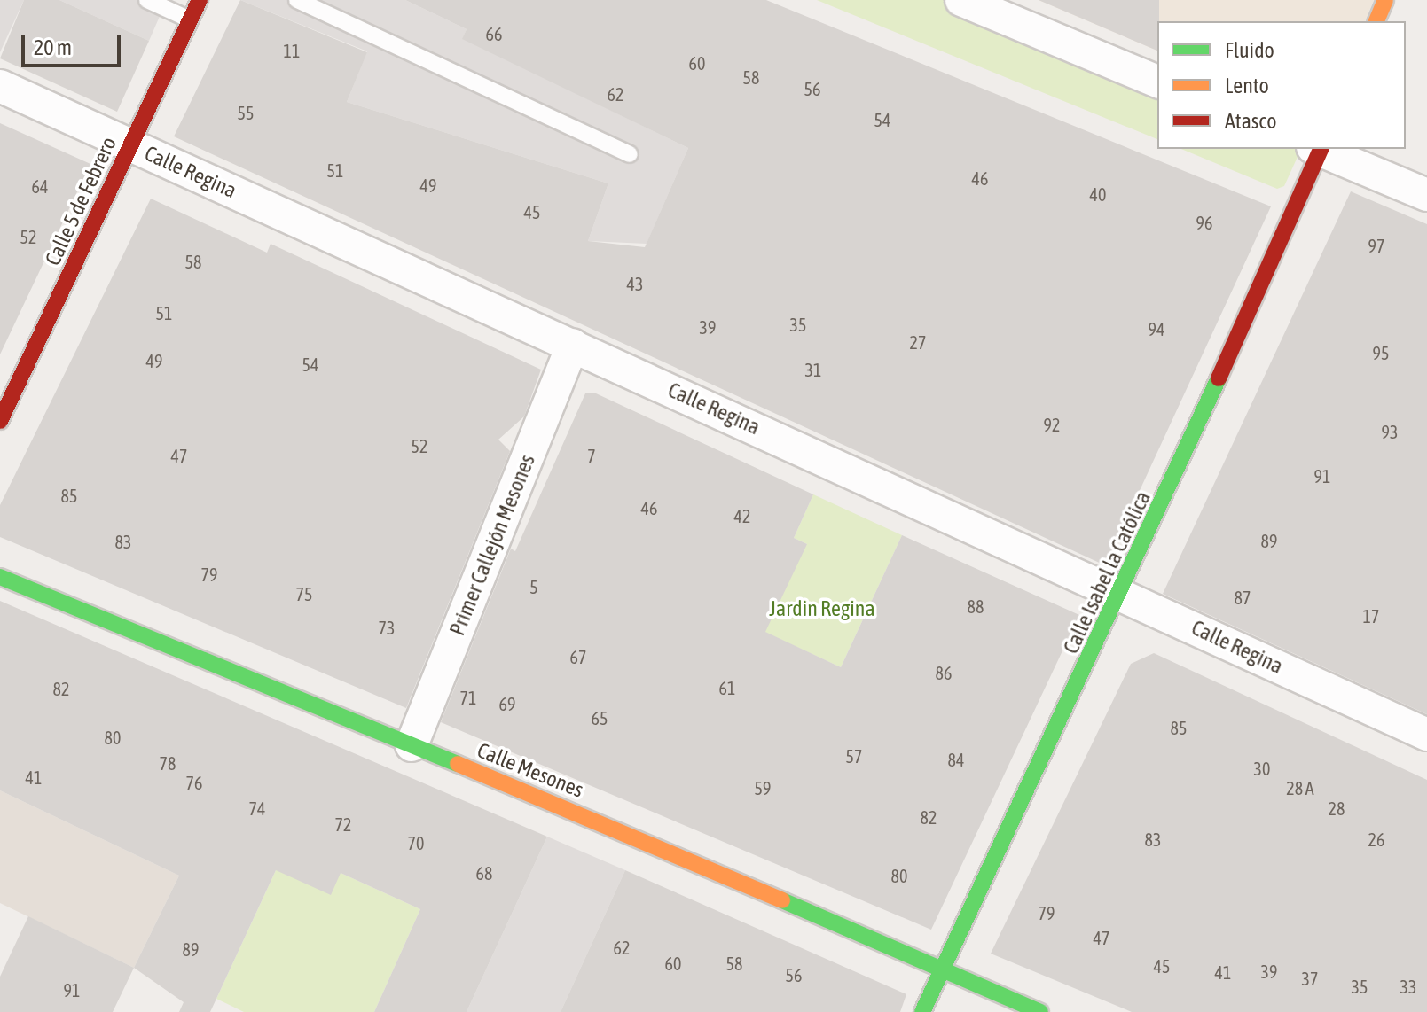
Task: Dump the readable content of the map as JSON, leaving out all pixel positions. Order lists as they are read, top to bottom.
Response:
{
  "streets": {
    "street": [
      "Calle Regina",
      "Calle 5 de Febrero",
      "Primer Callejón Mesones",
      "Calle Isabel la Católica",
      "Calle Mesones"
    ]
  },
  "crossings": [
    ["Calle Regina", "Calle 5 de Febrero"],
    ["Calle Regina", "Primer Callejón Mesones"],
    ["Calle Regina", "Calle Isabel la Católica"],
    ["Primer Callejón Mesones", "Calle Mesones"],
    ["Calle Isabel la Católica", "Calle Mesones"]
  ],
  "parks": ["Jardin Regina"],
  "house_numbers": [
    "66",
    "11",
    "60",
    "58",
    "56",
    "62",
    "55",
    "54",
    "51",
    "46",
    "49",
    "64",
    "40",
    "45",
    "96",
    "52",
    "97",
    "58",
    "43",
    "51",
    "35",
    "39",
    "94",
    "27",
    "95",
    "49",
    "54",
    "31",
    "92",
    "93",
    "52",
    "47",
    "7",
    "91",
    "85",
    "46",
    "42",
    "89",
    "83",
    "79",
    "5",
    "75",
    "87",
    "88",
    "17",
    "73",
    "67",
    "86",
    "61",
    "82",
    "71",
    "69",
    "65",
    "85",
    "80",
    "57",
    "84",
    "78",
    "30",
    "41",
    "76",
    "59",
    "28 A",
    "74",
    "28",
    "82",
    "72",
    "83",
    "26",
    "70",
    "68",
    "80",
    "79",
    "47",
    "62",
    "89",
    "60",
    "58",
    "45",
    "39",
    "41",
    "56",
    "37",
    "35",
    "33",
    "91"
  ],
  "legend": ["Fluido", "Lento", "Atasco"],
  "scale_bar": "20 m"
}
